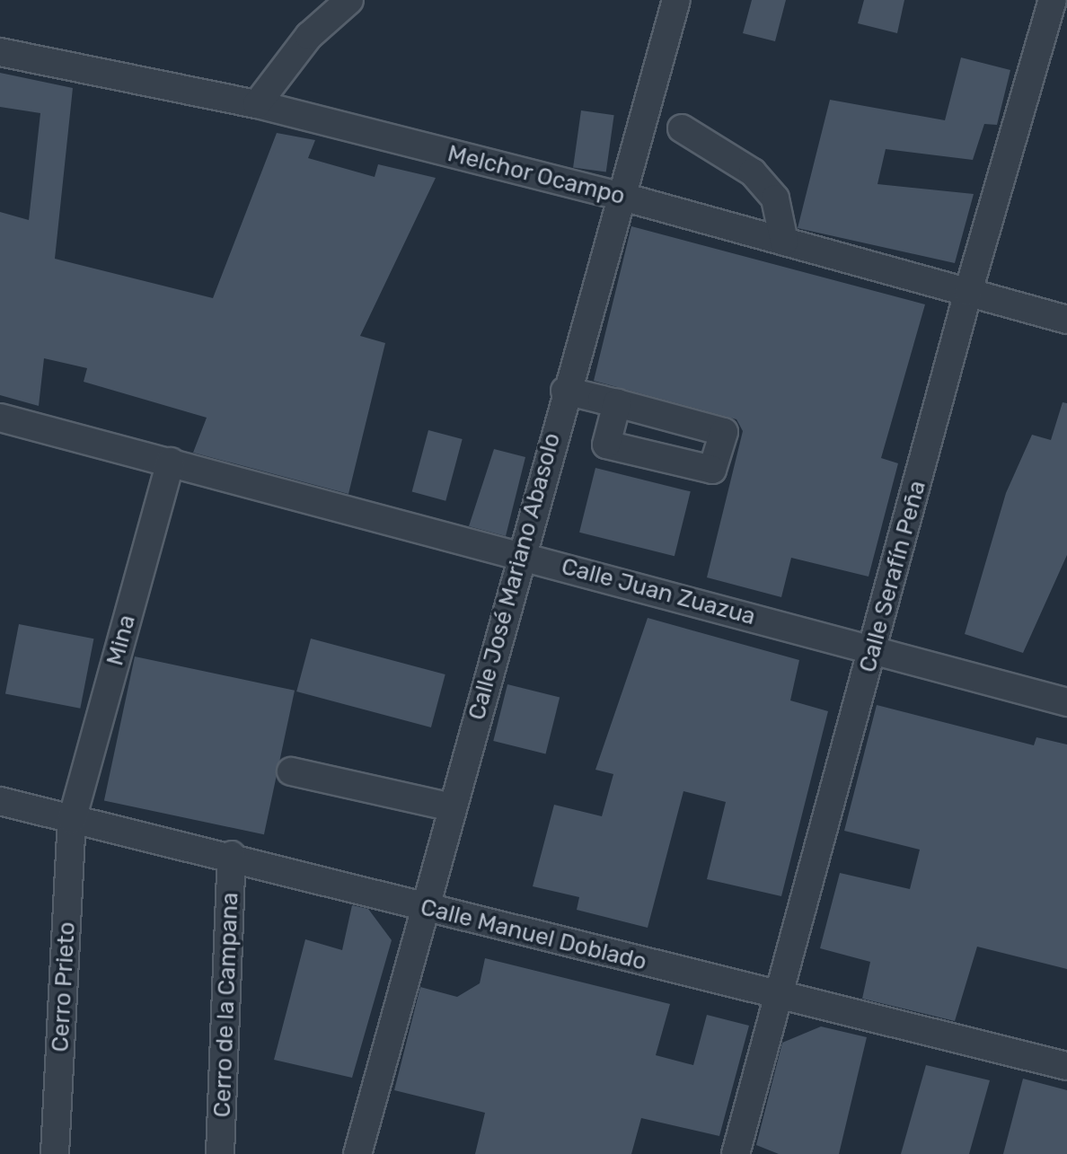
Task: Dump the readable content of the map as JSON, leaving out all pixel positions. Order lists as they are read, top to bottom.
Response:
{
  "streets": {
    "street": [
      "Melchor Ocampo",
      "Calle José Mariano Abasolo",
      "Calle Serafín Peña",
      "Calle Juan Zuazua",
      "Mina",
      "Calle Manuel Doblado",
      "Cerro Prieto",
      "Cerro de la Campana"
    ]
  },
  "crossings": [
    ["Melchor Ocampo", "Calle José Mariano Abasolo"],
    ["Melchor Ocampo", "Calle Serafín Peña"],
    ["Calle José Mariano Abasolo", "Calle Juan Zuazua"],
    ["Calle José Mariano Abasolo", "Calle Manuel Doblado"],
    ["Calle Serafín Peña", "Calle Juan Zuazua"],
    ["Calle Serafín Peña", "Calle Manuel Doblado"],
    ["Calle Juan Zuazua", "Mina"],
    ["Mina", "Calle Manuel Doblado"],
    ["Mina", "Cerro Prieto"],
    ["Calle Manuel Doblado", "Cerro Prieto"],
    ["Calle Manuel Doblado", "Cerro de la Campana"]
  ]
}
